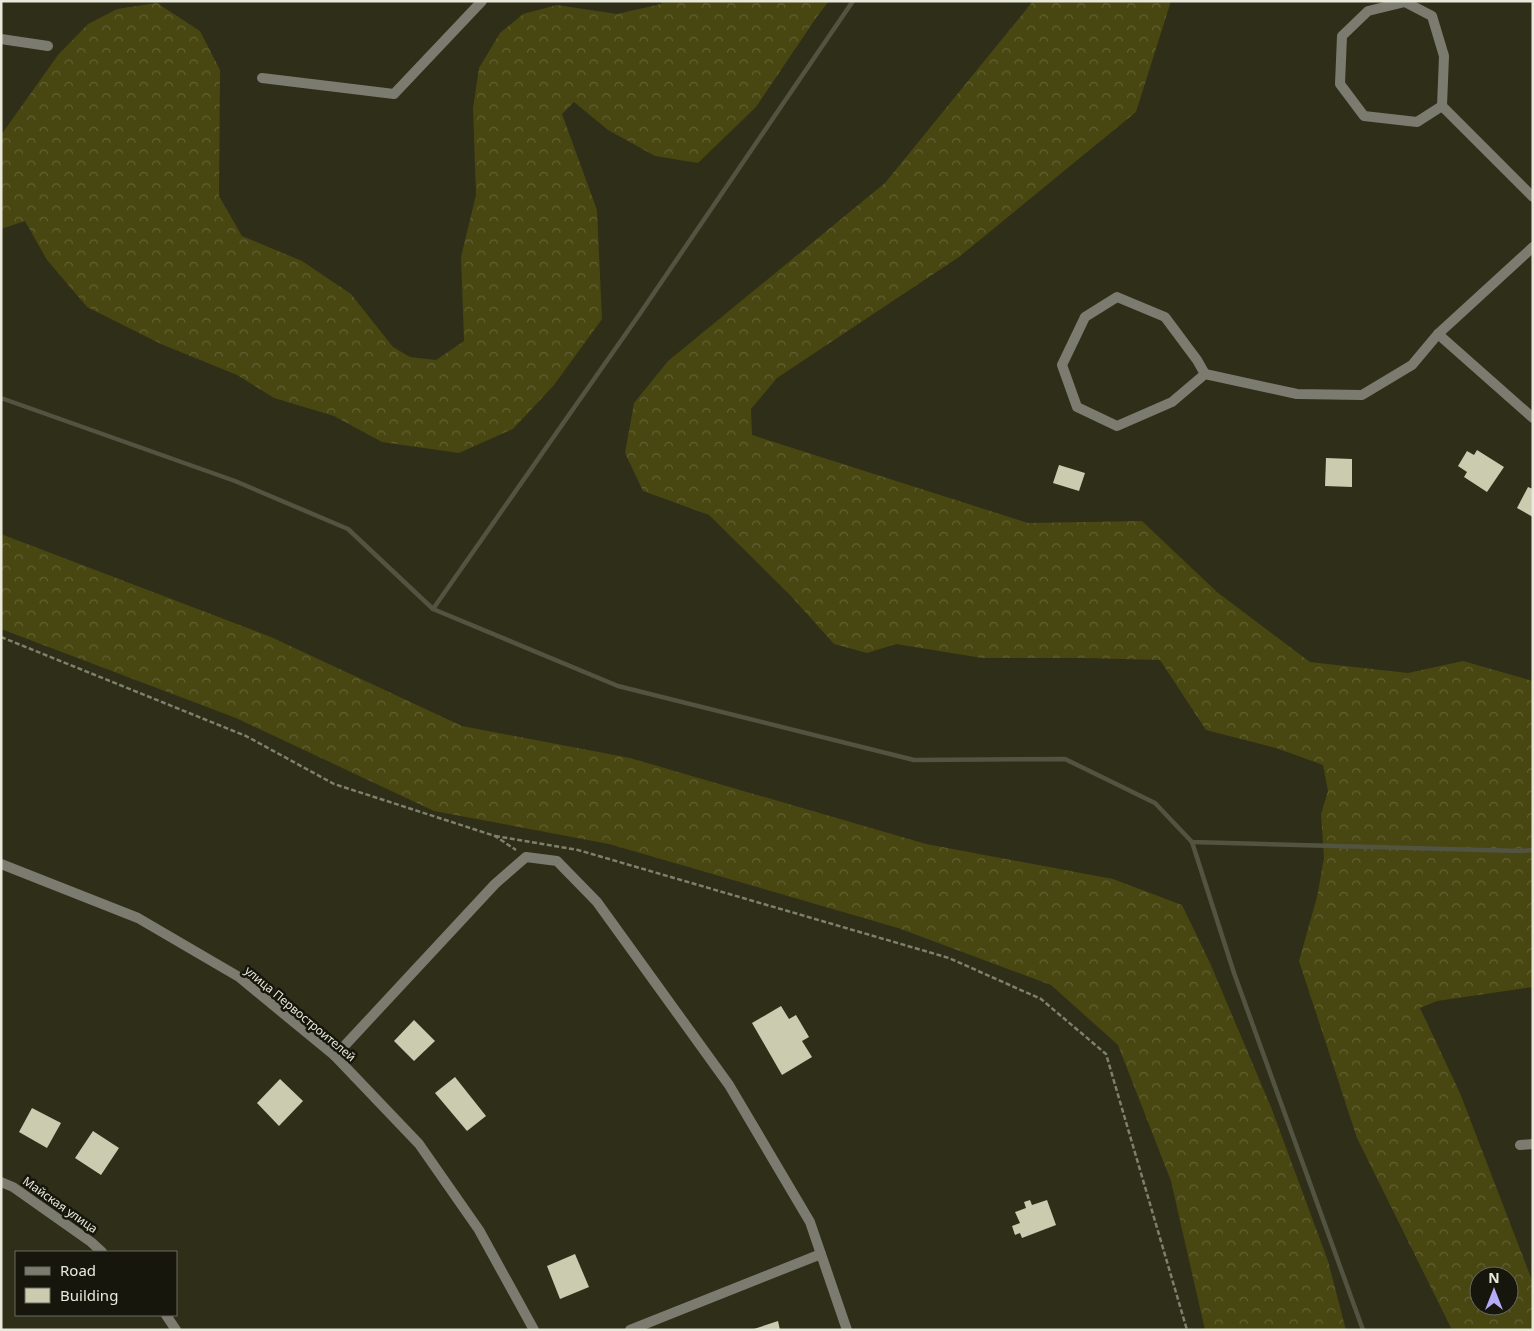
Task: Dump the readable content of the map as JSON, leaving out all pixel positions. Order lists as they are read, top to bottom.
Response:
{
  "streets": {
    "street": ["улица Первостроителей", "Майская улица"]
  },
  "legend": ["Road", "Building"],
  "north": "top"
}
